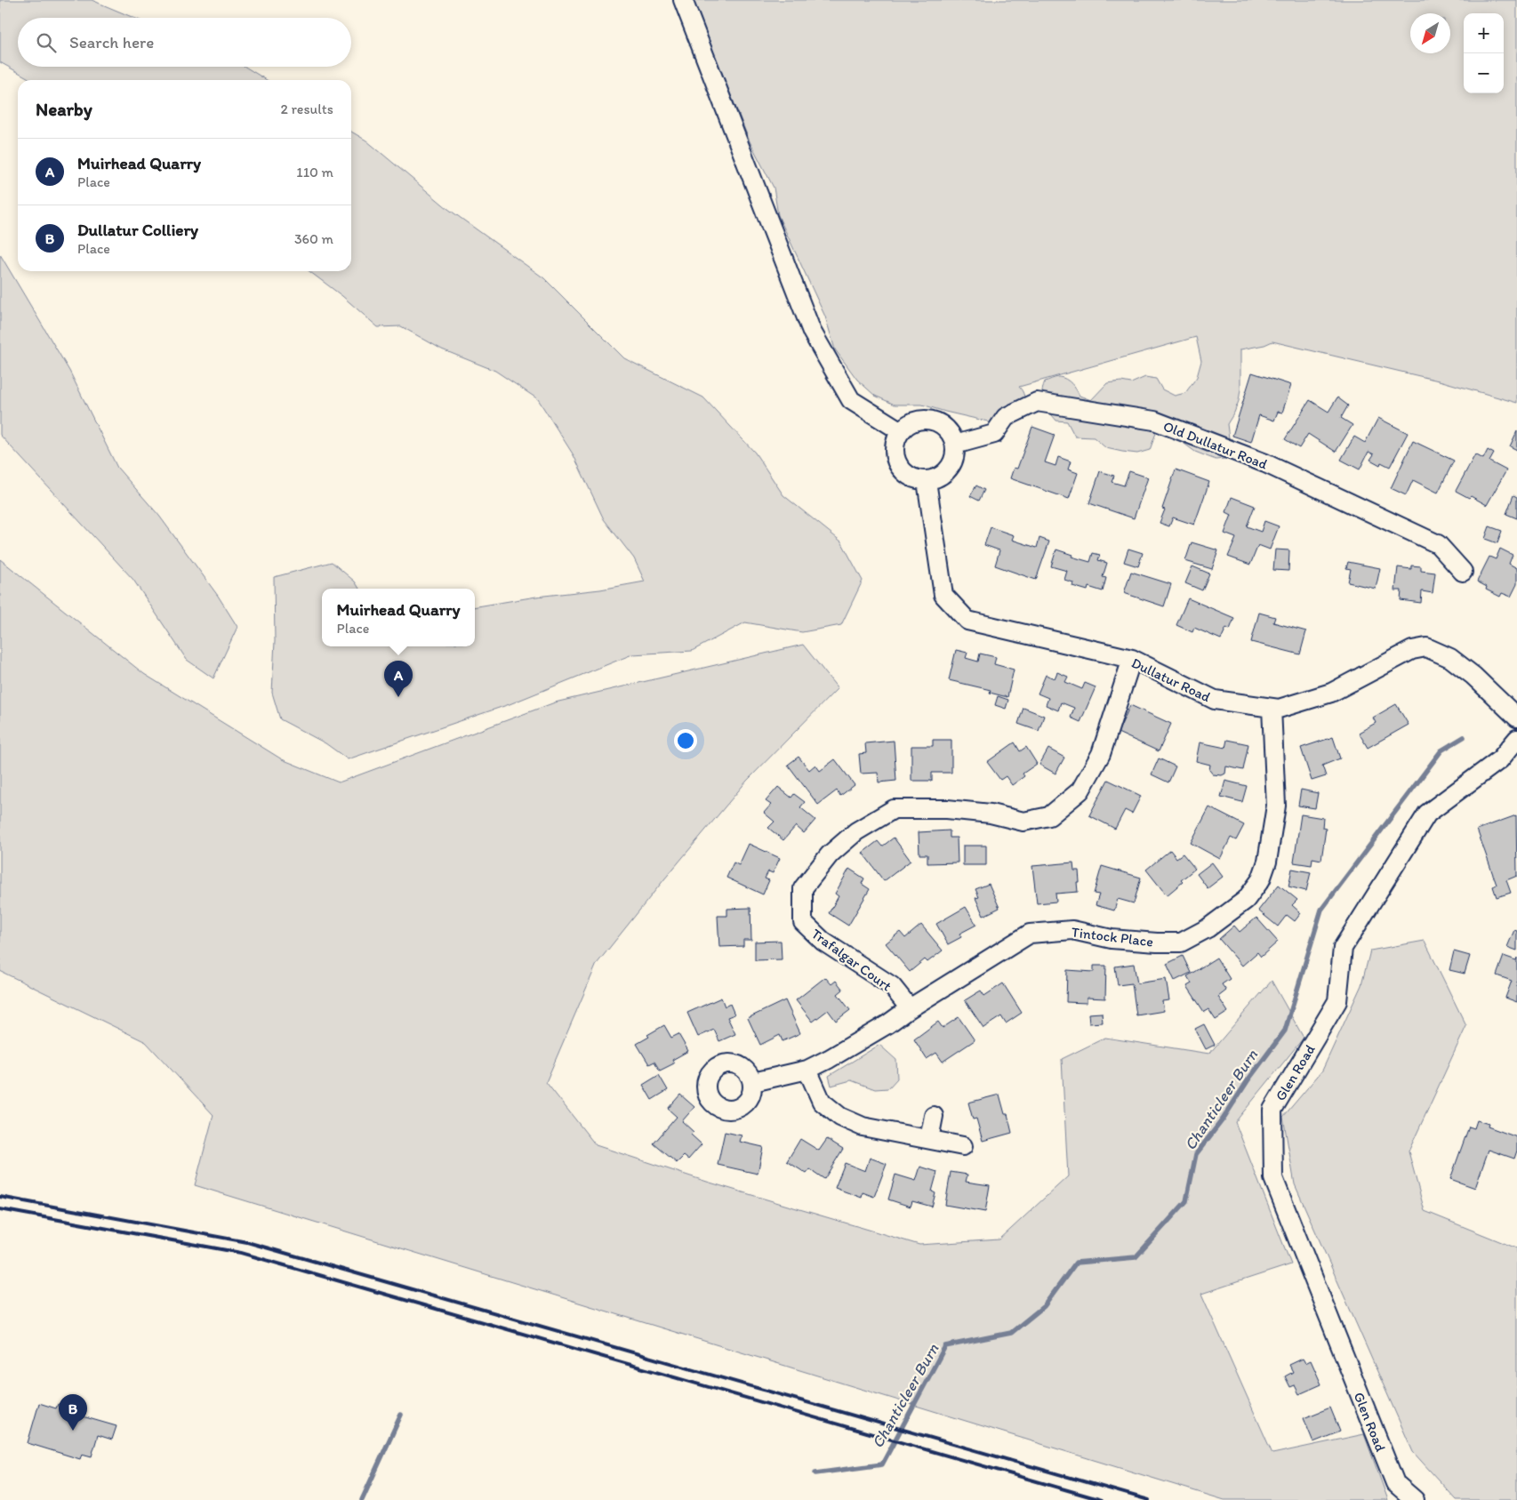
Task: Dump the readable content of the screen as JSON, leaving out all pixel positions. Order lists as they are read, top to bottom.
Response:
{
  "streets": {
    "street": [
      "Old Dullatur Road",
      "Dullatur Road",
      "Tintock Place",
      "Trafalgar Court",
      "Glen Road"
    ]
  },
  "crossings": [
    ["Old Dullatur Road", "Dullatur Road"],
    ["Dullatur Road", "Tintock Place"],
    ["Dullatur Road", "Trafalgar Court"],
    ["Tintock Place", "Trafalgar Court"]
  ],
  "water": ["Chanticleer Burn"],
  "north": "bottom left",
  "page": {
    "map_buttons": ["+", "−"],
    "search": "Search here",
    "heading": ["Nearby", "2 results"],
    "list": [
      {
        "mark": "A",
        "name": "Muirhead Quarry",
        "note": "Place",
        "value": "110 m"
      },
      {
        "mark": "B",
        "name": "Dullatur Colliery",
        "note": "Place",
        "value": "360 m"
      }
    ],
    "popup": ["Muirhead Quarry", "Place"],
    "pins": ["A", "B"]
  }
}
